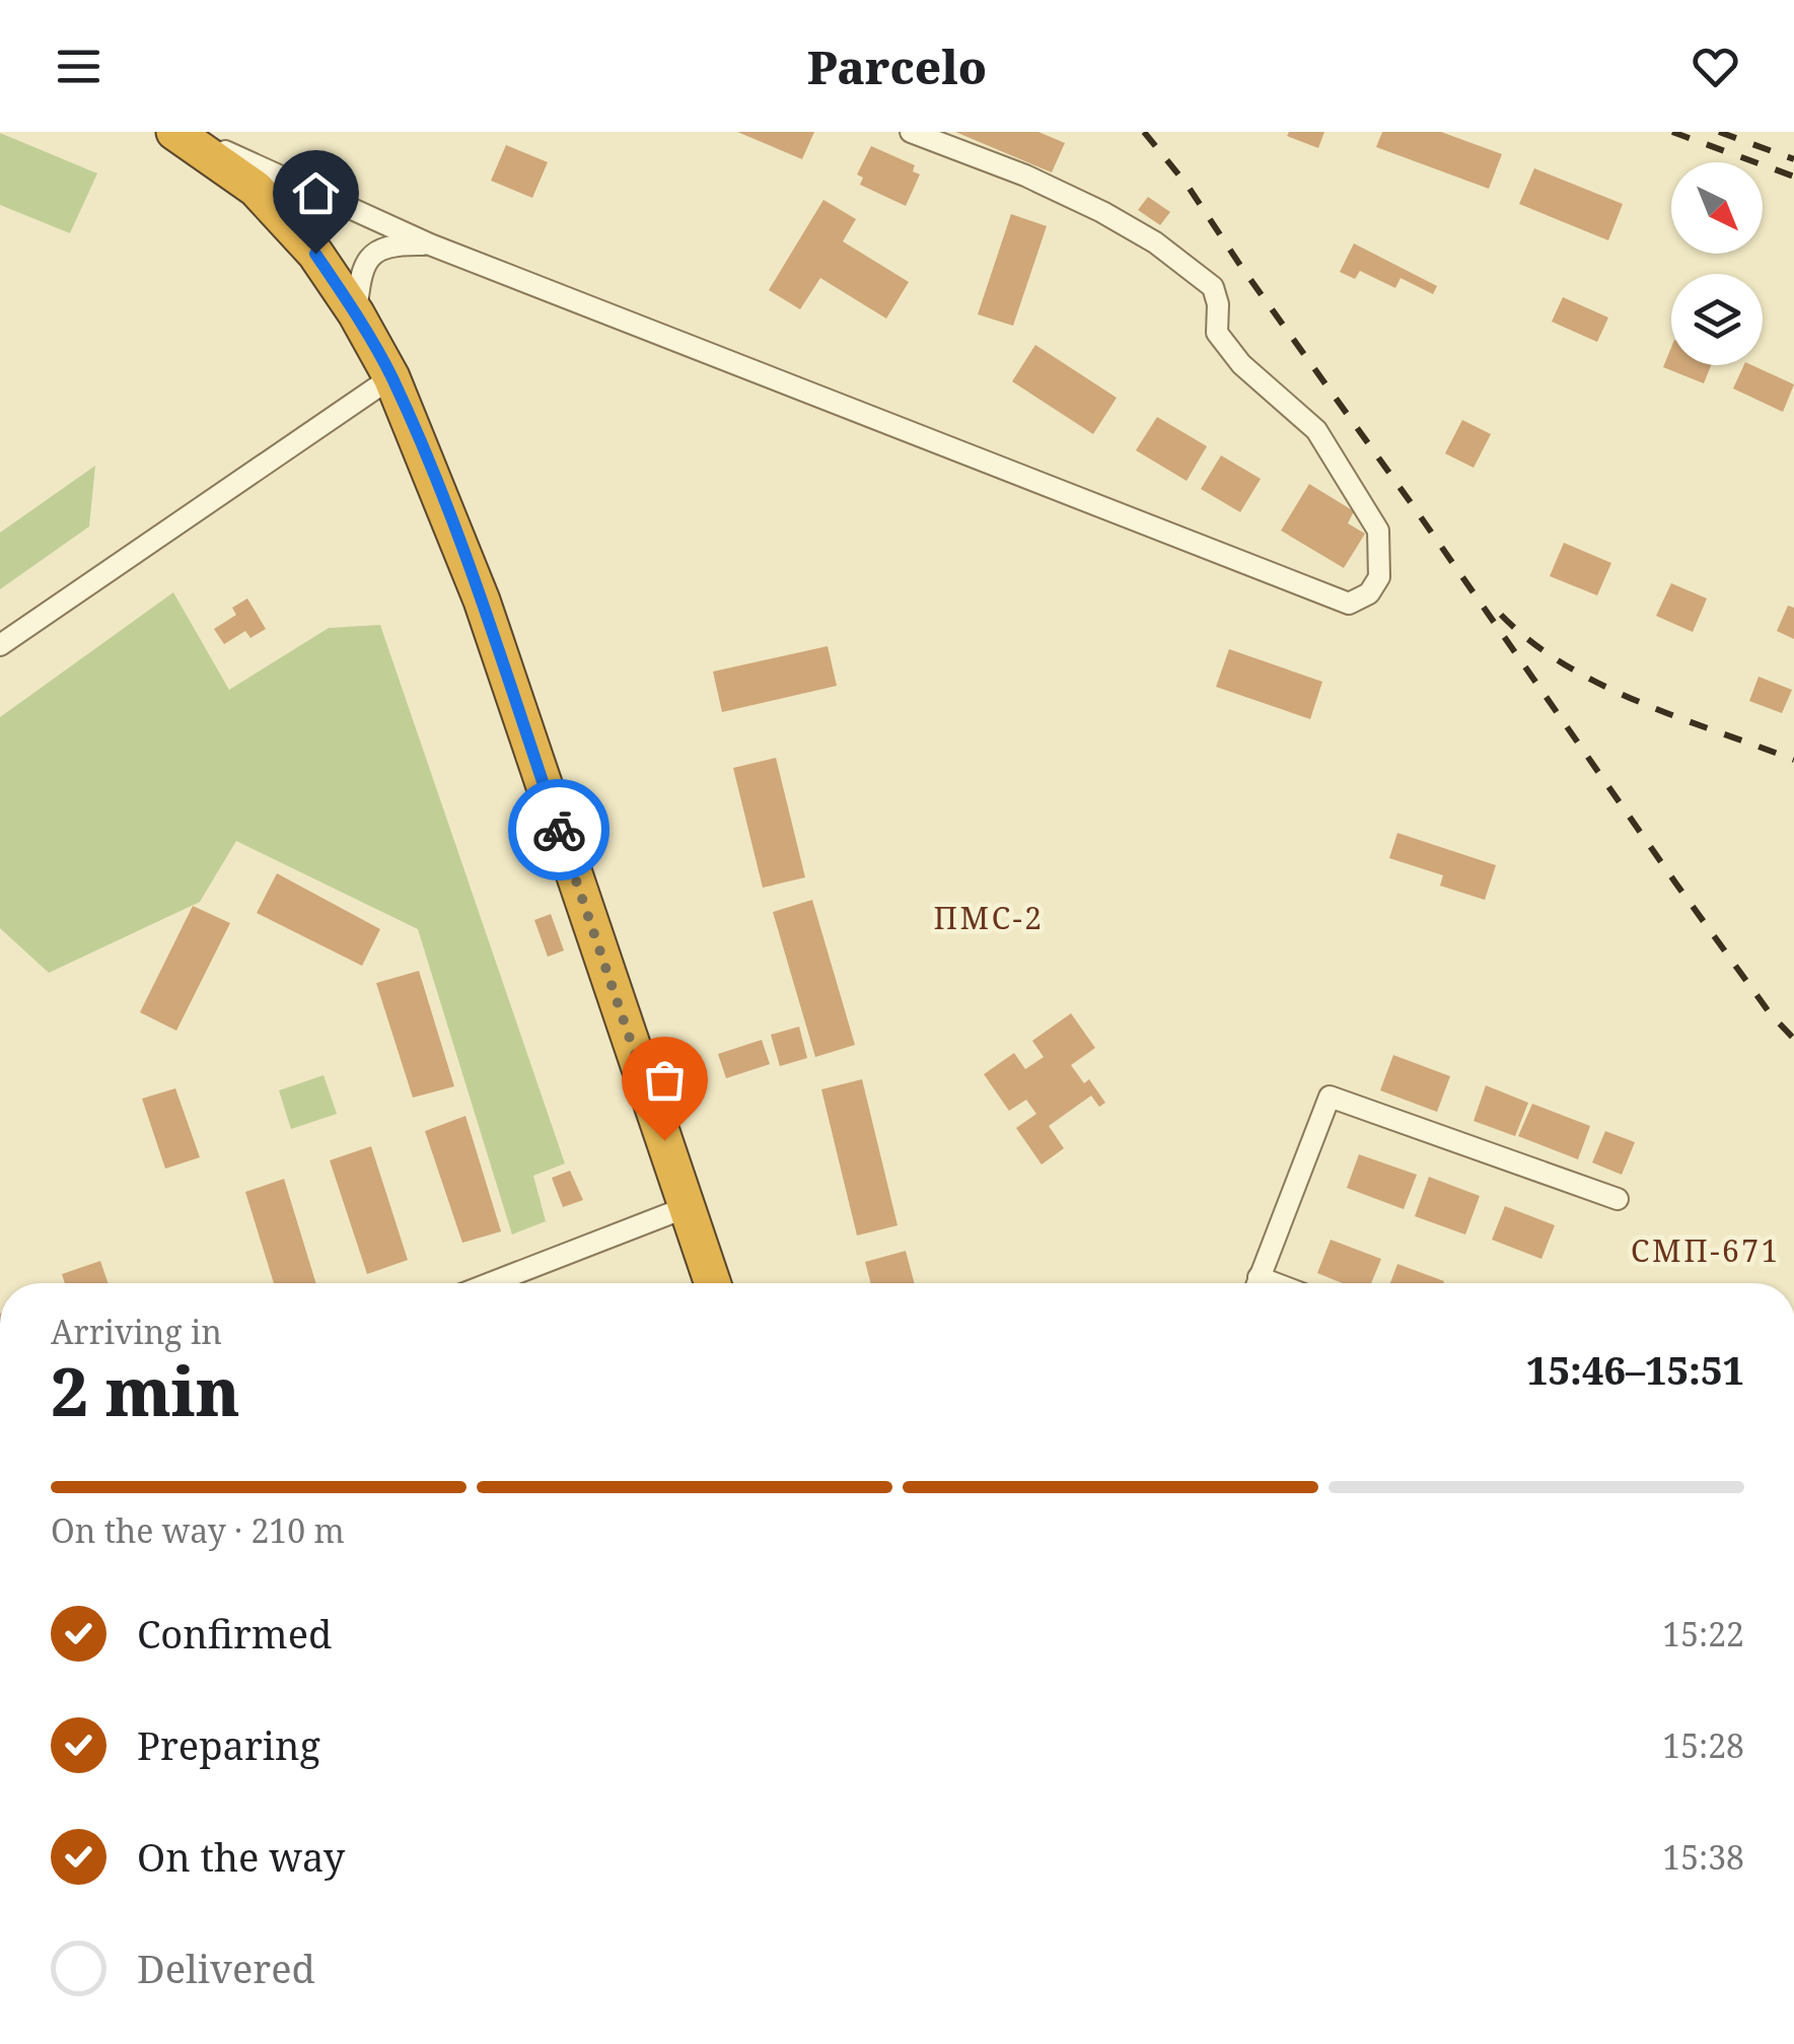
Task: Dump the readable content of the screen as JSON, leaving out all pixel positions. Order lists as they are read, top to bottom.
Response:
{
  "districts": ["ПМС-2", "СМП-671"],
  "north": "bottom right",
  "page": {
    "header": "Parcelo",
    "heading": ["2 min", "Arriving in", "15:46–15:51"],
    "bar": "On the way · 210 m",
    "list": [
      ["Confirmed", "15:22"],
      ["Preparing", "15:28"],
      ["On the way", "15:38"],
      "Delivered"
    ]
  }
}
